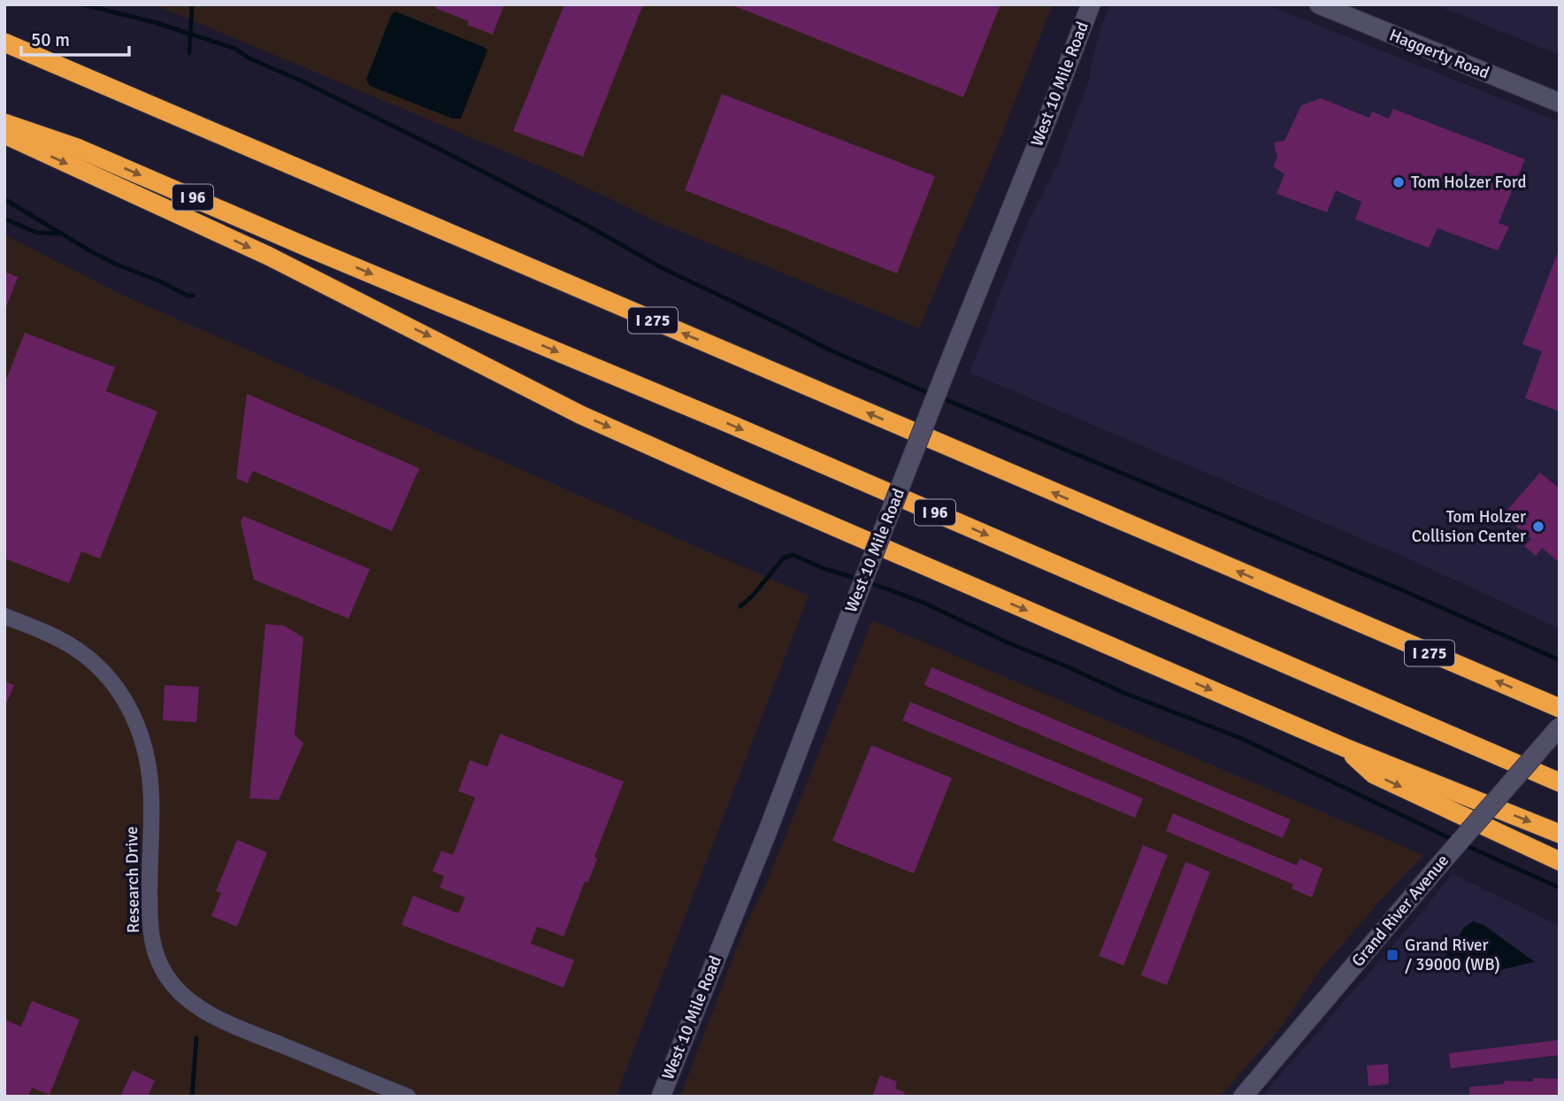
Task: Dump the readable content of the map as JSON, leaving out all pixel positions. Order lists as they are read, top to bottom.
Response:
{
  "streets": {
    "highway": ["I 96", "I 275"],
    "main road": ["Haggerty Road", "West 10 Mile Road", "Grand River Avenue"],
    "street": ["Research Drive"]
  },
  "places": {
    "other": ["Tom Holzer Ford", "Tom Holzer Collision Center"],
    "transit": ["Grand River / 39000 (WB)"]
  },
  "scale_bar": "50 m"
}
